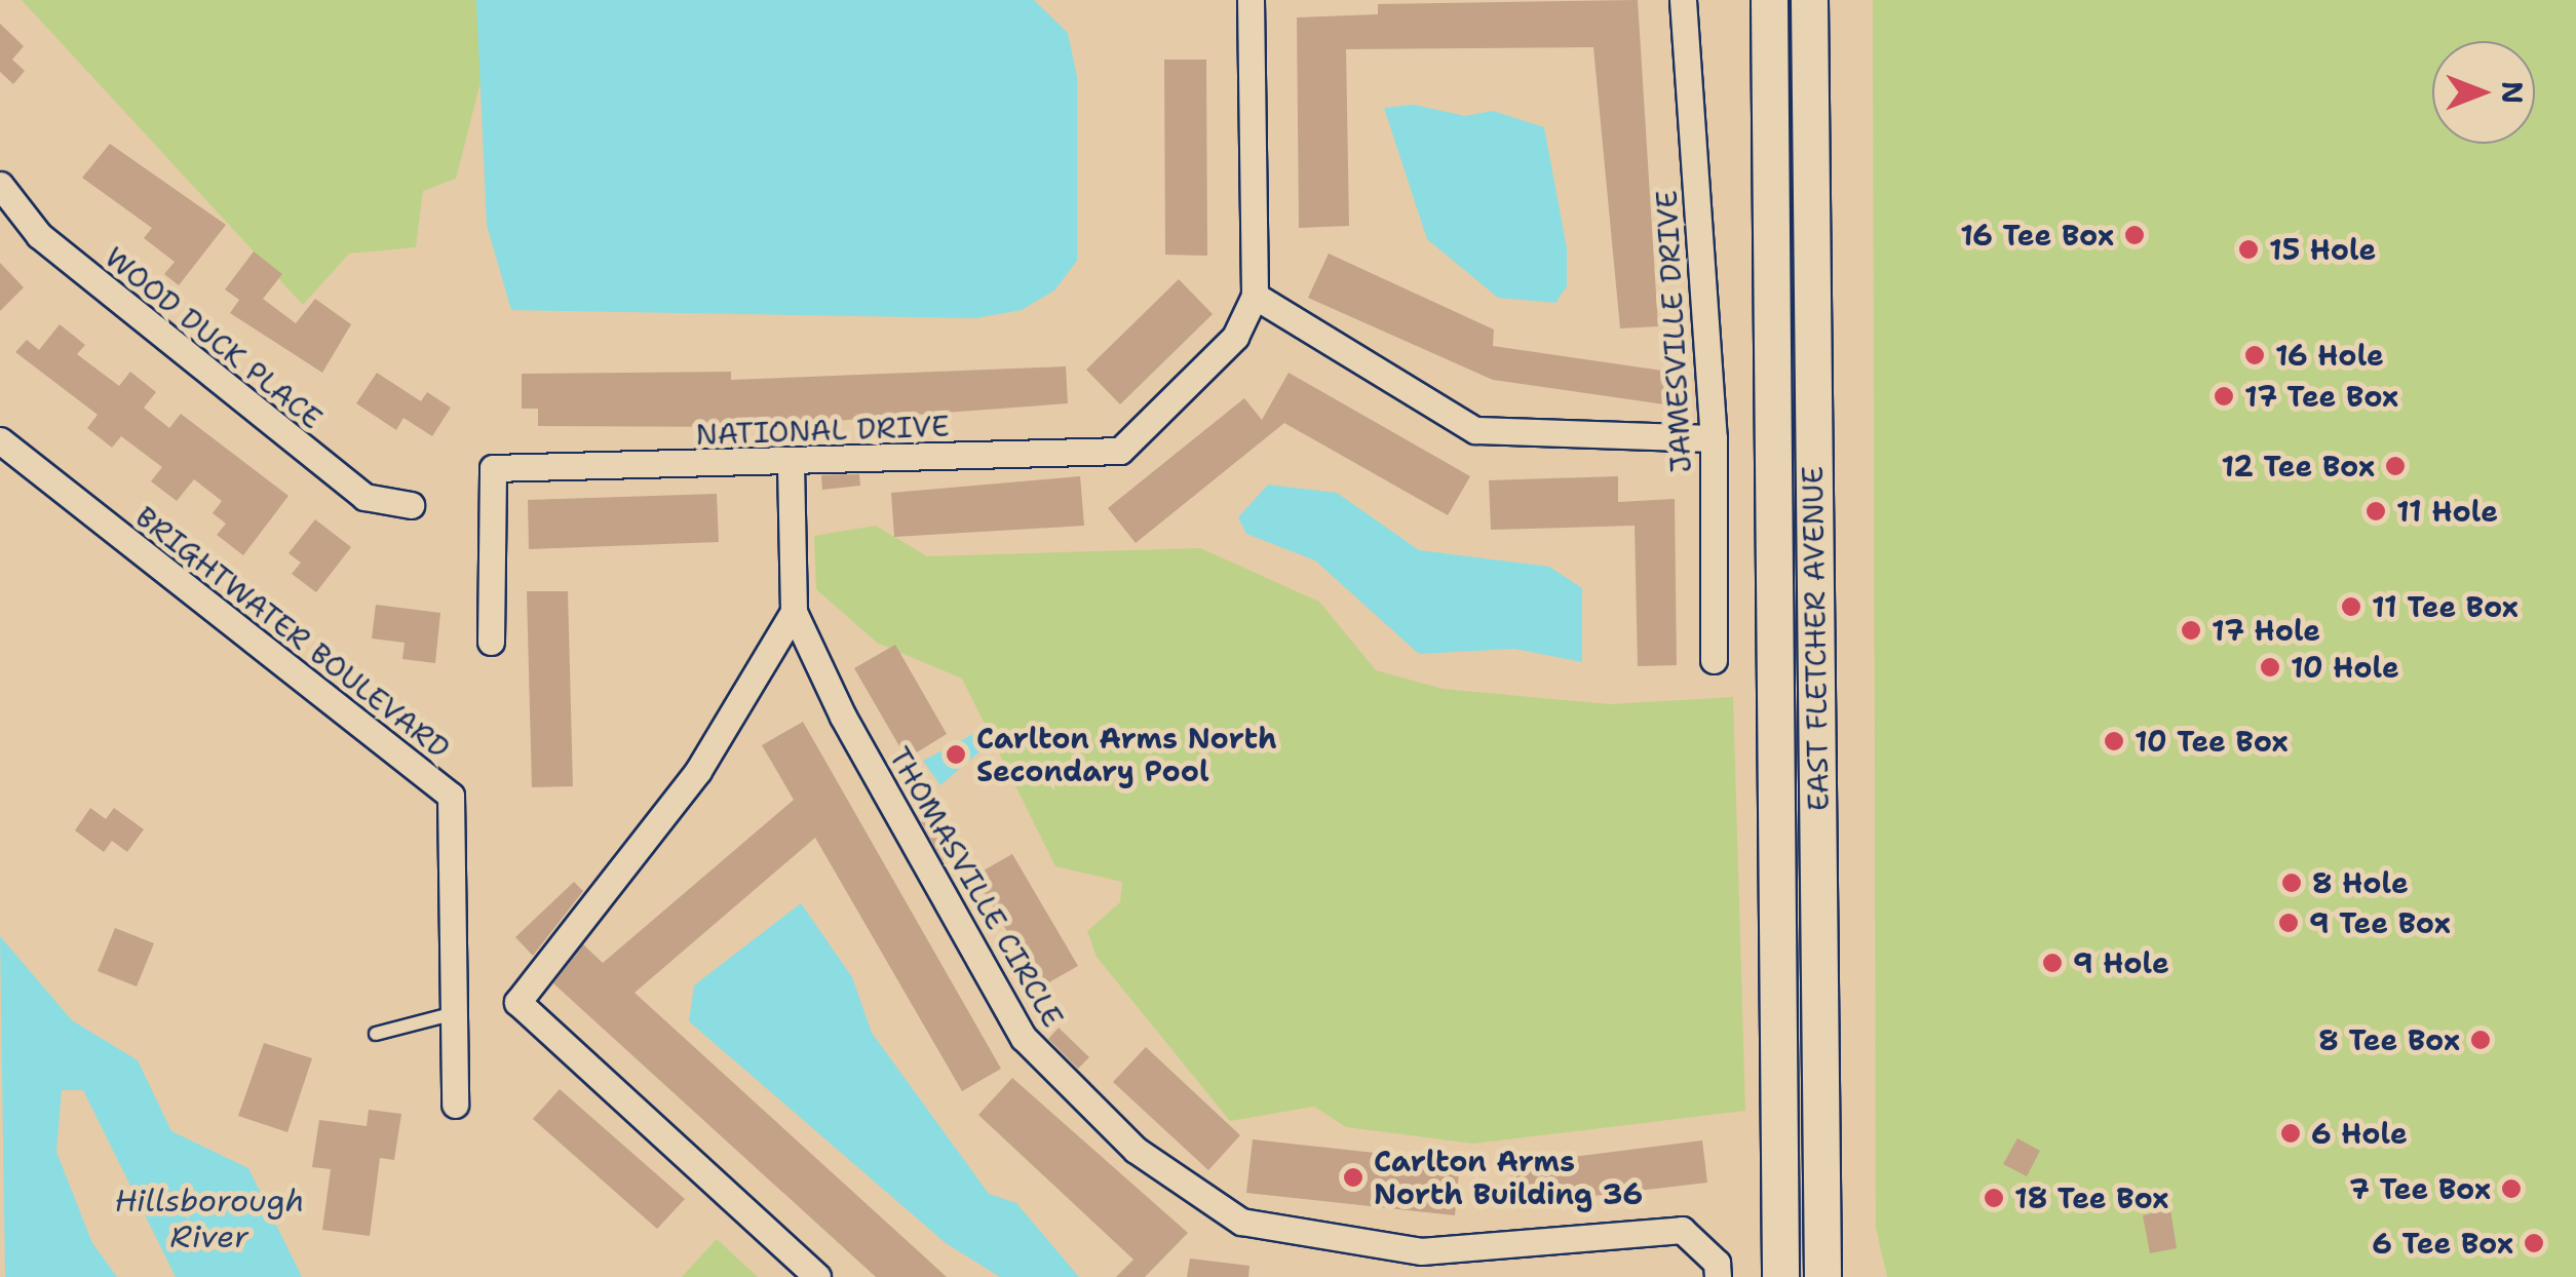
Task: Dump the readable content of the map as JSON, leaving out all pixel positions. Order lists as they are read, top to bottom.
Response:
{
  "streets": {
    "main road": ["EAST FLETCHER AVENUE"],
    "street": [
      "JAMESVILLE DRIVE",
      "WOOD DUCK PLACE",
      "NATIONAL DRIVE",
      "BRIGHTWATER BOULEVARD",
      "THOMASVILLE CIRCLE"
    ]
  },
  "crossings": [
    ["NATIONAL DRIVE", "THOMASVILLE CIRCLE"]
  ],
  "water": ["Hillsborough River"],
  "places": [
    "16 Tee Box",
    "15 Hole",
    "16 Hole",
    "17 Tee Box",
    "12 Tee Box",
    "11 Hole",
    "11 Tee Box",
    "17 Hole",
    "10 Hole",
    "10 Tee Box",
    "Carlton Arms North Secondary Pool",
    "8 Hole",
    "9 Tee Box",
    "9 Hole",
    "8 Tee Box",
    "6 Hole",
    "Carlton Arms North Building 36",
    "7 Tee Box",
    "18 Tee Box",
    "6 Tee Box"
  ],
  "north": "right"
}
